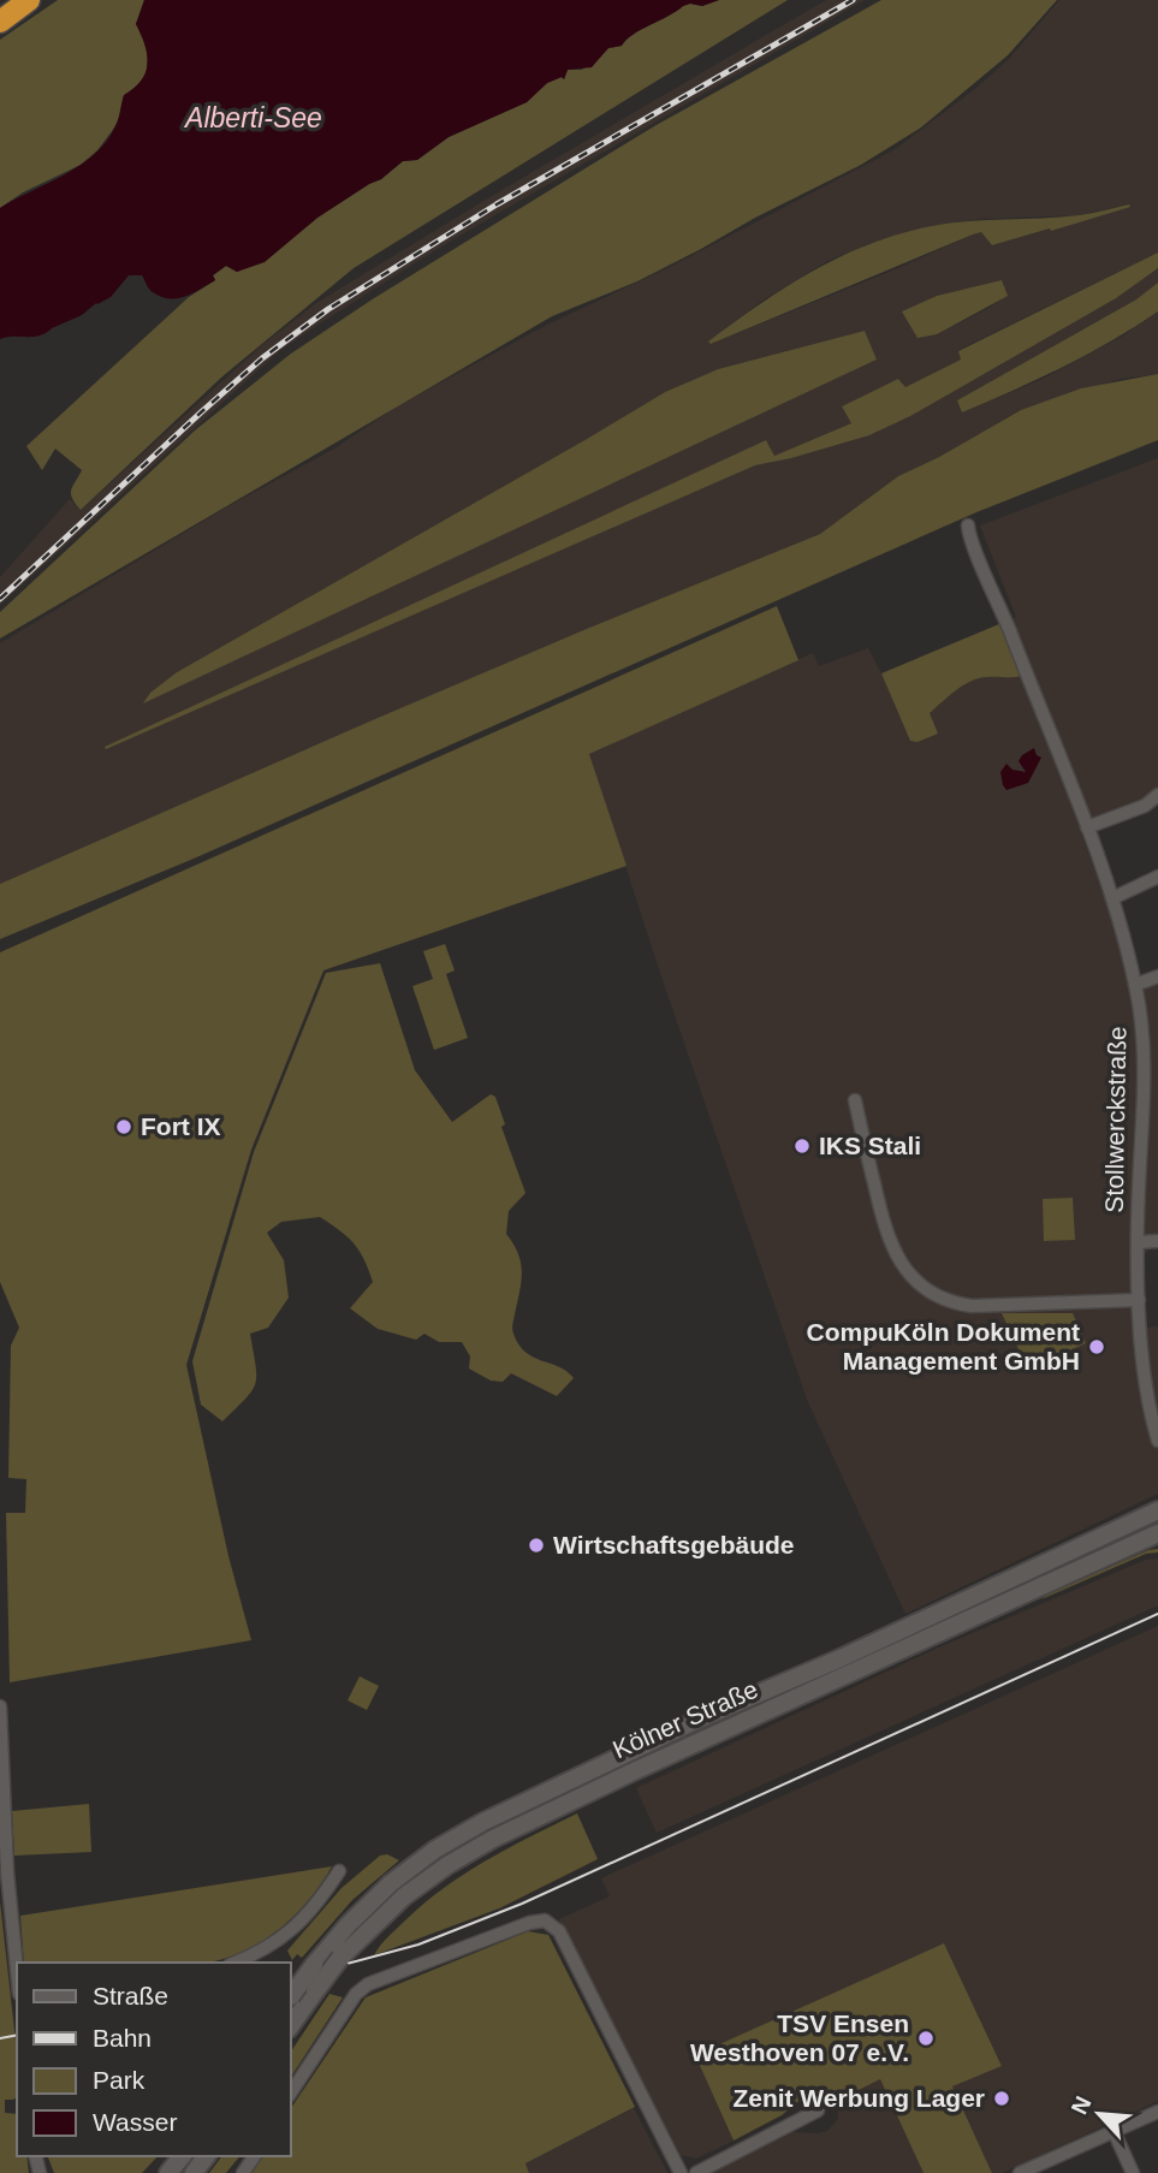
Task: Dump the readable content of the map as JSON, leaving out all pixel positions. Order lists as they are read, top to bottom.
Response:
{
  "streets": {
    "main road": ["Kölner Straße"],
    "street": ["Stollwerckstraße"]
  },
  "water": ["Alberti-See"],
  "places": [
    "Fort IX",
    "IKS Stali",
    "CompuKöln Dokument Management GmbH",
    "Wirtschaftsgebäude",
    "TSV Ensen Westhoven 07 e.V.",
    "Zenit Werbung Lager"
  ],
  "legend": [
    "Straße",
    "Bahn",
    "Park",
    "Wasser"
  ],
  "north": "top left"
}
